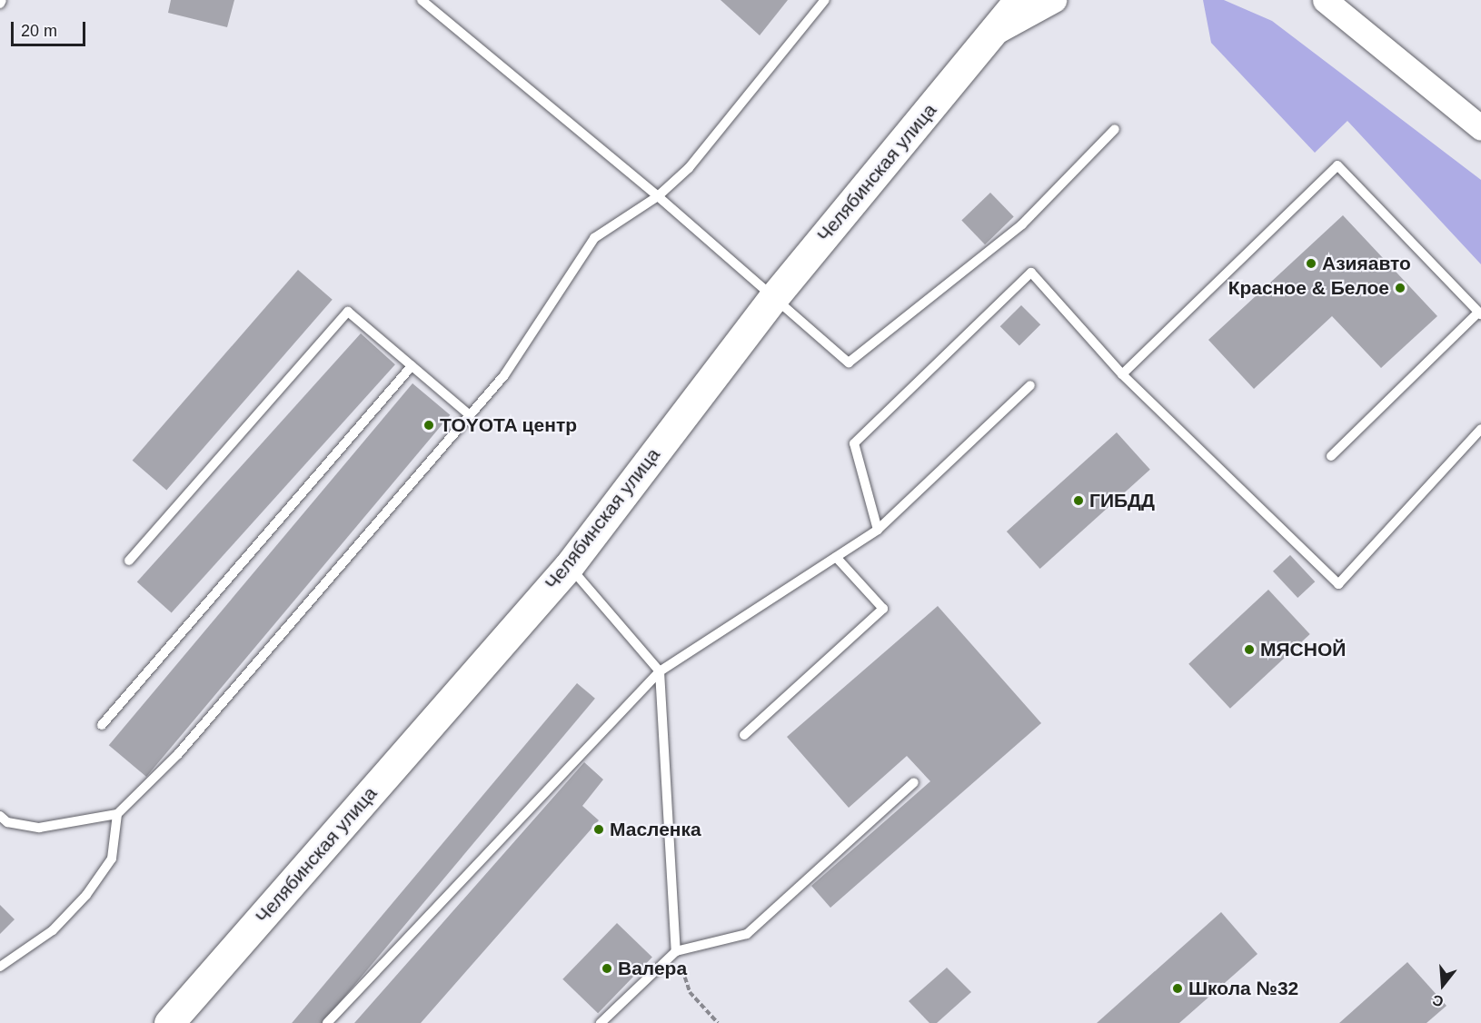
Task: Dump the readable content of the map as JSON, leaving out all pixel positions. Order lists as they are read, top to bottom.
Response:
{
  "streets": {
    "main road": ["Челябинская улица"]
  },
  "places": [
    "Азияавто",
    "Красное & Белое",
    "TOYOTA центр",
    "ГИБДД",
    "МЯСНОЙ",
    "Масленка",
    "Валера",
    "Школа №32"
  ],
  "scale_bar": "20 m",
  "north": "bottom"
}
